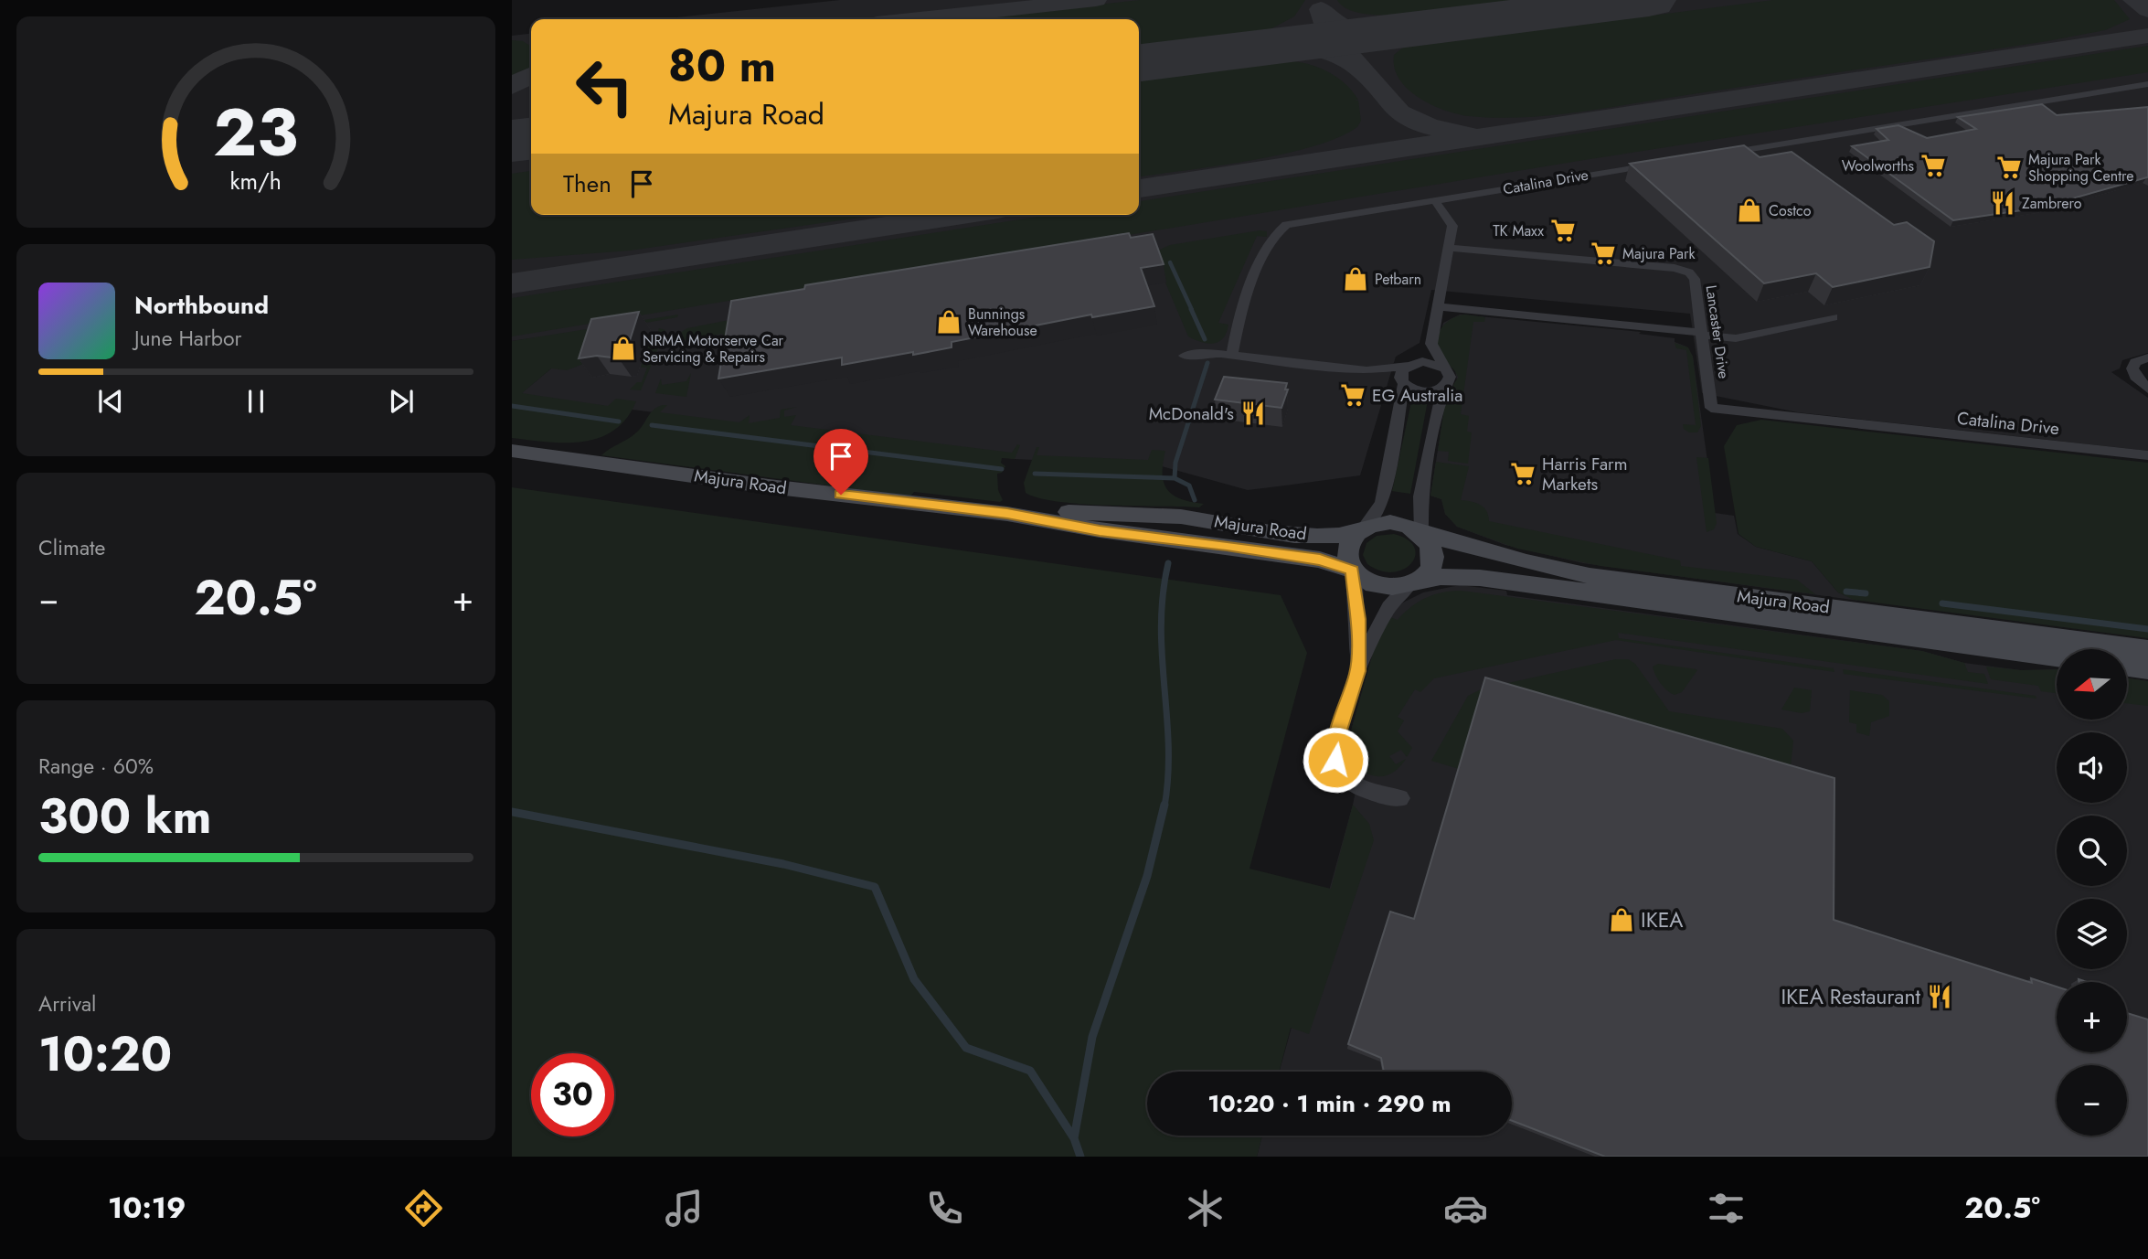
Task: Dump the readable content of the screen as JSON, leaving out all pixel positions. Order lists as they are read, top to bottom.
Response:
{
  "streets": {
    "main road": ["Majura Road"],
    "street": ["Catalina Drive", "Lancaster Drive"]
  },
  "crossings": [
    ["Catalina Drive", "Lancaster Drive"]
  ],
  "places": {
    "supermarket": [
      "Woolworths",
      "Majura Park Shopping Centre",
      "TK Maxx",
      "Majura Park",
      "EG Australia",
      "Harris Farm Markets"
    ],
    "restaurant": ["Zambrero", "McDonald's", "IKEA Restaurant"],
    "shop": [
      "Costco",
      "Petbarn",
      "Bunnings Warehouse",
      "NRMA Motorserve Car Servicing & Repairs",
      "IKEA"
    ]
  },
  "north": "left",
  "page": {
    "turn": ["80 m", "Majura Road"],
    "then": "Then",
    "song": ["Northbound", "June Harbor"],
    "tile": [
      "Climate",
      ["Range · 60%", "300 km"],
      ["Arrival", "10:20"]
    ],
    "heat": ["−", "20.5°", "+"],
    "map_buttons": ["+", "−"],
    "limit": "30",
    "trip": "10:20 · 1 min · 290 m",
    "tabs": ["10:19", "20.5°"],
    "gauge": ["23", "km/h"]
  }
}
